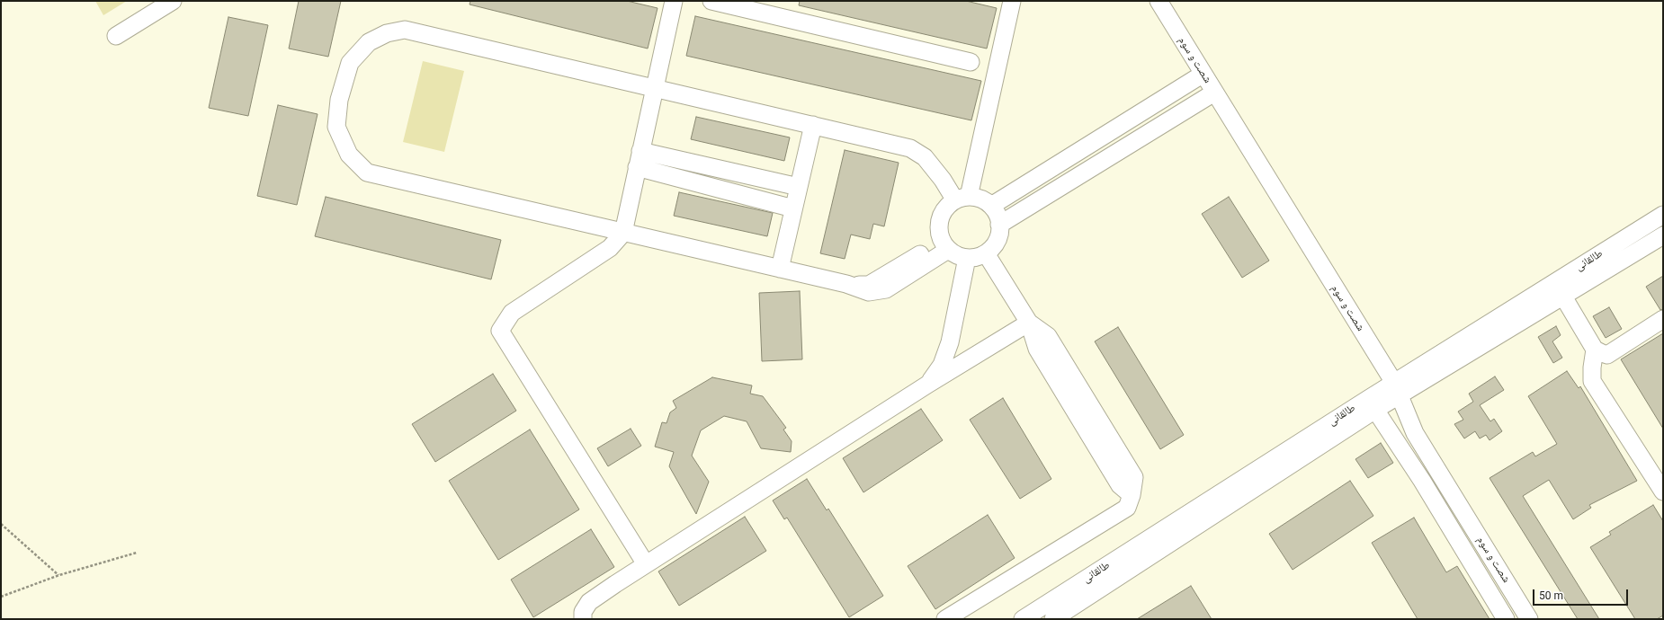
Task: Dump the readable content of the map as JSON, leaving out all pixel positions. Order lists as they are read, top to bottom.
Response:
{
  "streets": {
    "street": ["شصت و سوم", "طالقانی"]
  },
  "crossings": [
    ["شصت و سوم", "طالقانی"]
  ],
  "scale_bar": "50 m"
}
